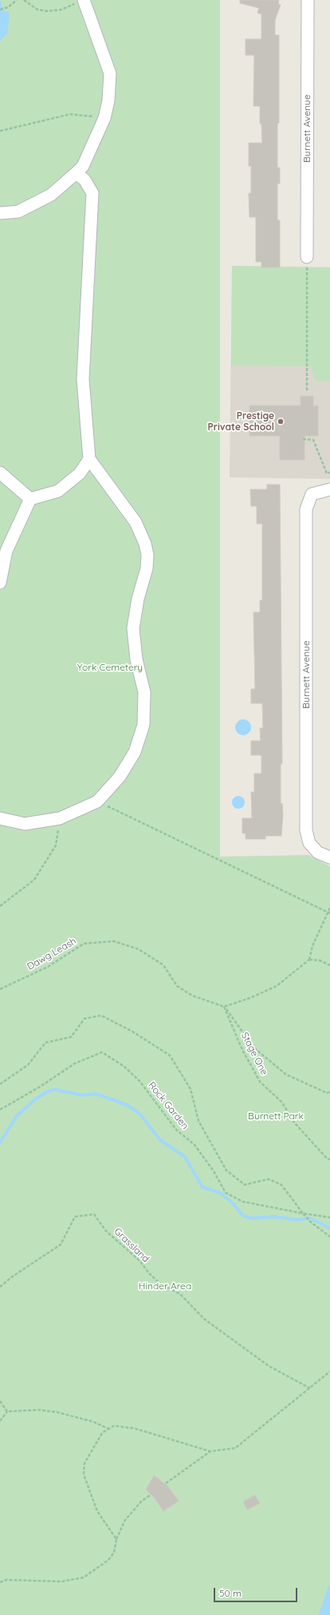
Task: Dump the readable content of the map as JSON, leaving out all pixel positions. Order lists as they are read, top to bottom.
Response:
{
  "streets": {
    "street": ["Burnett Avenue"],
    "path": [
      "Dawg Leash",
      "Stage One",
      "Rock Garden",
      "Grassland"
    ]
  },
  "crossings": [
    ["Dawg Leash", "Stage One"]
  ],
  "parks": ["York Cemetery", "Burnett Park", "Hinder Area"],
  "places": ["Prestige Private School"],
  "scale_bar": "50 m"
}
